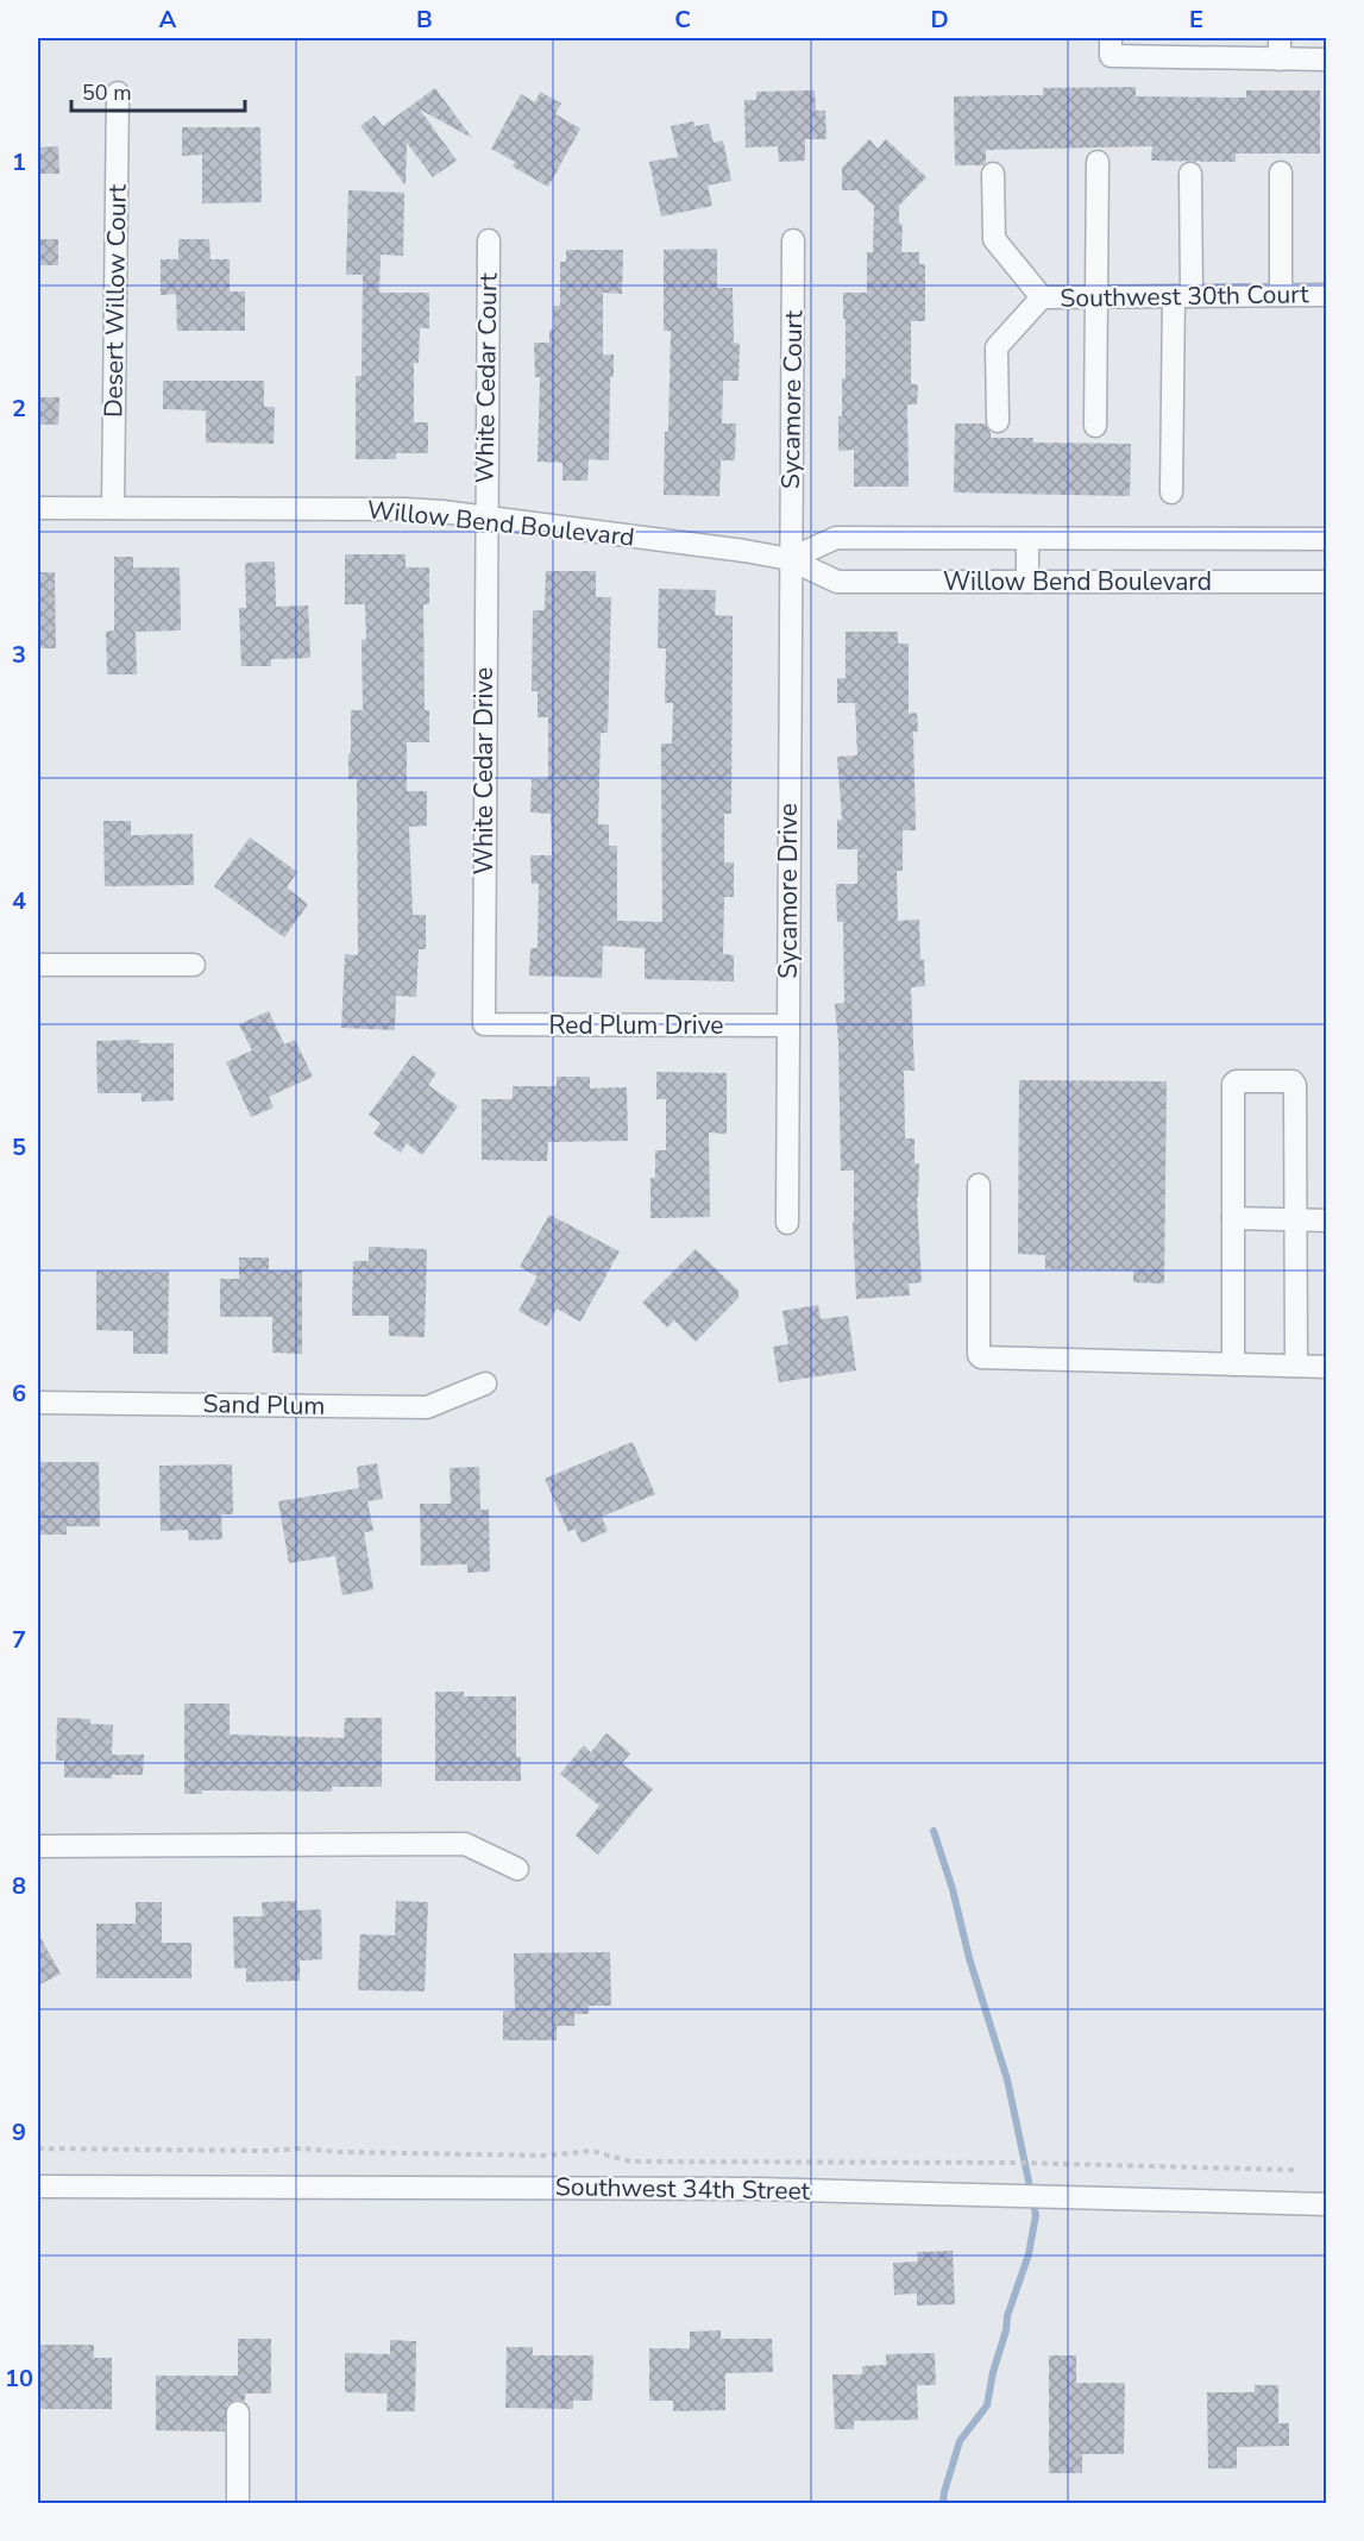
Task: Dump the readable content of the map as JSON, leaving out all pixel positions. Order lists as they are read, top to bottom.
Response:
{
  "streets": {
    "street": [
      "Southwest 30th Court",
      "Desert Willow Court",
      "White Cedar Court",
      "Sycamore Court",
      "Willow Bend Boulevard",
      "White Cedar Drive",
      "Sycamore Drive",
      "Red Plum Drive",
      "Sand Plum",
      "Southwest 34th Street"
    ]
  },
  "crossings": [
    ["Desert Willow Court", "Willow Bend Boulevard"],
    ["White Cedar Court", "Willow Bend Boulevard"],
    ["White Cedar Court", "White Cedar Drive"],
    ["Sycamore Court", "Willow Bend Boulevard"],
    ["Sycamore Court", "Sycamore Drive"],
    ["Willow Bend Boulevard", "White Cedar Drive"],
    ["Willow Bend Boulevard", "Sycamore Drive"],
    ["White Cedar Drive", "Red Plum Drive"],
    ["Sycamore Drive", "Red Plum Drive"]
  ],
  "scale_bar": "50 m",
  "grid": {
    "columns": [
      "A",
      "B",
      "C",
      "D",
      "E"
    ],
    "rows": [
      "1",
      "2",
      "3",
      "4",
      "5",
      "6",
      "7",
      "8",
      "9",
      "10"
    ]
  }
}
